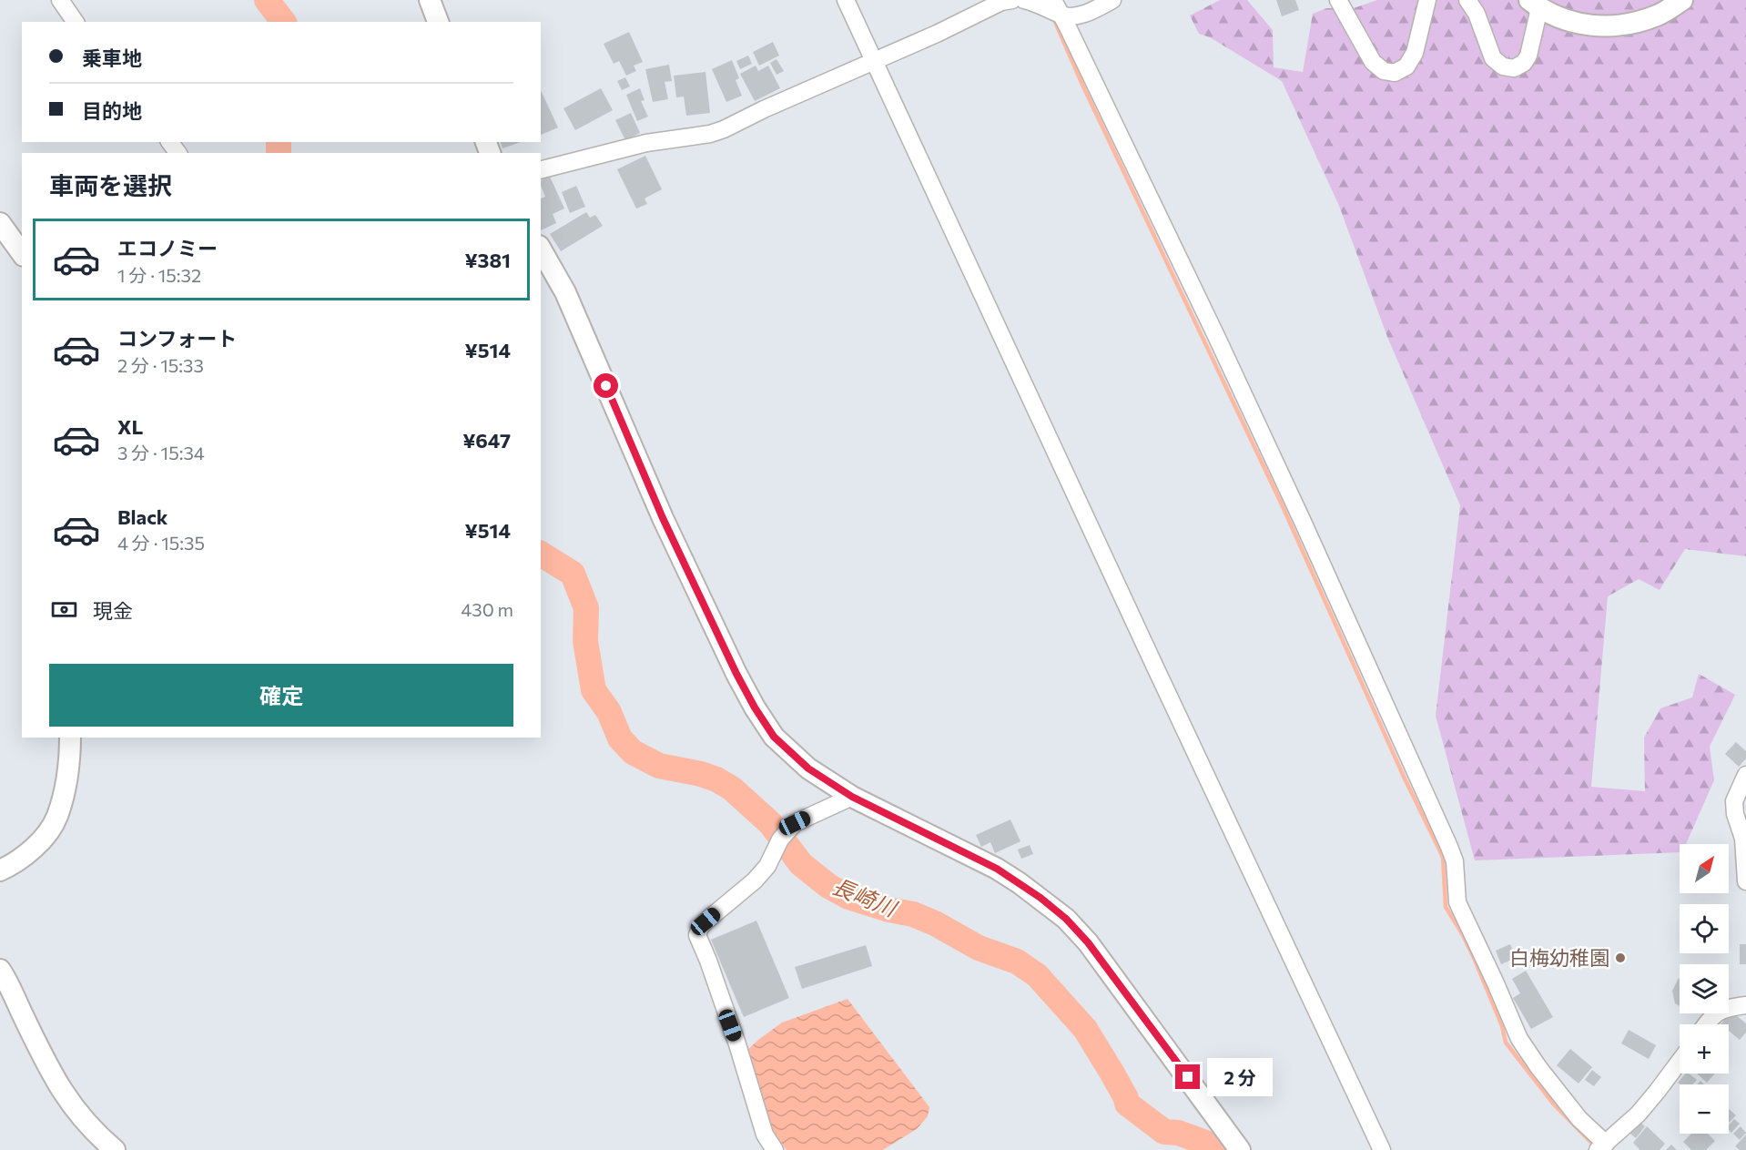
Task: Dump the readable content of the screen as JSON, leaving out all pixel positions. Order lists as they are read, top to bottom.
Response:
{
  "water": ["長崎川"],
  "places": ["白梅幼稚園"],
  "north": "top right",
  "page": {
    "banner": ["乗車地", "目的地"],
    "heading": "車両を選択",
    "list": [
      {
        "name": "エコノミー",
        "note": "1 分 · 15:32",
        "value": "¥381"
      },
      {
        "name": "コンフォート",
        "note": "2 分 · 15:33",
        "value": "¥514"
      },
      {
        "name": "XL",
        "note": "3 分 · 15:34",
        "value": "¥647"
      },
      {
        "name": "Black",
        "note": "4 分 · 15:35",
        "value": "¥514"
      }
    ],
    "pay": ["現金", "430 m"],
    "buttons": "確定",
    "map_buttons": ["+", "−"],
    "bubble": "2 分"
  }
}
